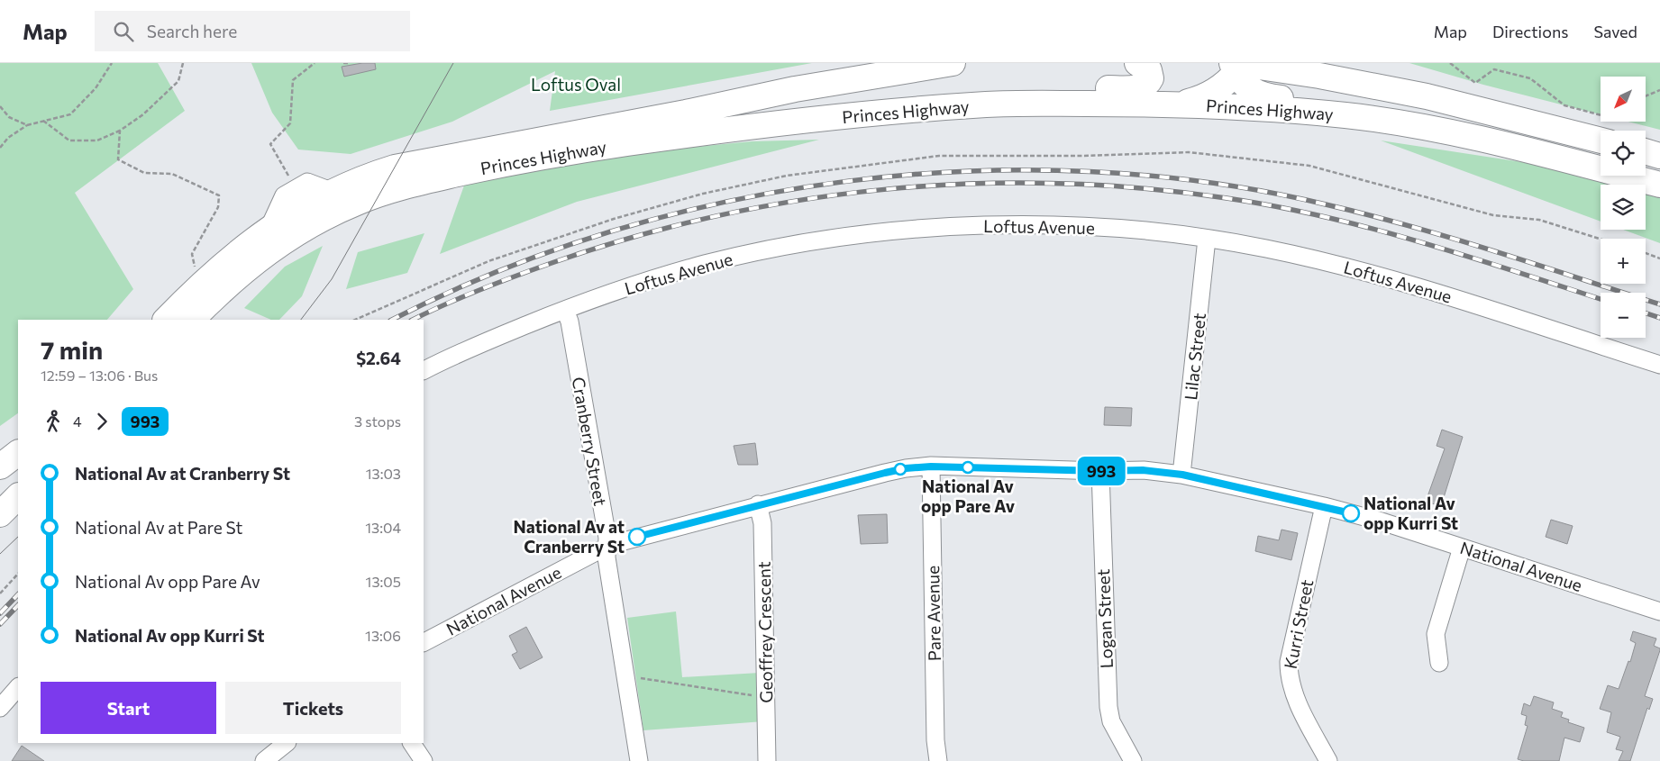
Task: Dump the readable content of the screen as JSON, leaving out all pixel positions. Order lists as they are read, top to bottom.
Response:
{
  "streets": {
    "highway": ["Princes Highway"],
    "street": [
      "Loftus Avenue",
      "Lilac Street",
      "Cranberry Street",
      "National Avenue",
      "Pare Avenue",
      "Logan Street",
      "Kurri Street",
      "Geoffrey Crescent"
    ]
  },
  "crossings": [
    ["Loftus Avenue", "Lilac Street"],
    ["Loftus Avenue", "Cranberry Street"],
    ["Lilac Street", "National Avenue"],
    ["Cranberry Street", "National Avenue"],
    ["National Avenue", "Pare Avenue"],
    ["National Avenue", "Logan Street"],
    ["National Avenue", "Kurri Street"],
    ["National Avenue", "Geoffrey Crescent"]
  ],
  "parks": ["Loftus Oval"],
  "places": ["National Av opp Pare Av", "National Av opp Kurri St", "National Av at Cranberry St"],
  "lines": ["bus line 993"],
  "north": "bottom left",
  "page": {
    "header": "Map",
    "search": "Search here",
    "nav": ["Map", "Directions", "Saved"],
    "on_map": "993",
    "map_buttons": ["+", "−"],
    "heading": ["7 min", "12:59 – 13:06 · Bus", "$2.64"],
    "legs": ["4", "993", "3 stops"],
    "list": [
      {
        "name": "National Av at Cranberry St",
        "value": "13:03"
      },
      {
        "name": "National Av at Pare St",
        "value": "13:04"
      },
      {
        "name": "National Av opp Pare Av",
        "value": "13:05"
      },
      {
        "name": "National Av opp Kurri St",
        "value": "13:06"
      }
    ],
    "buttons": ["Start", "Tickets"]
  }
}
